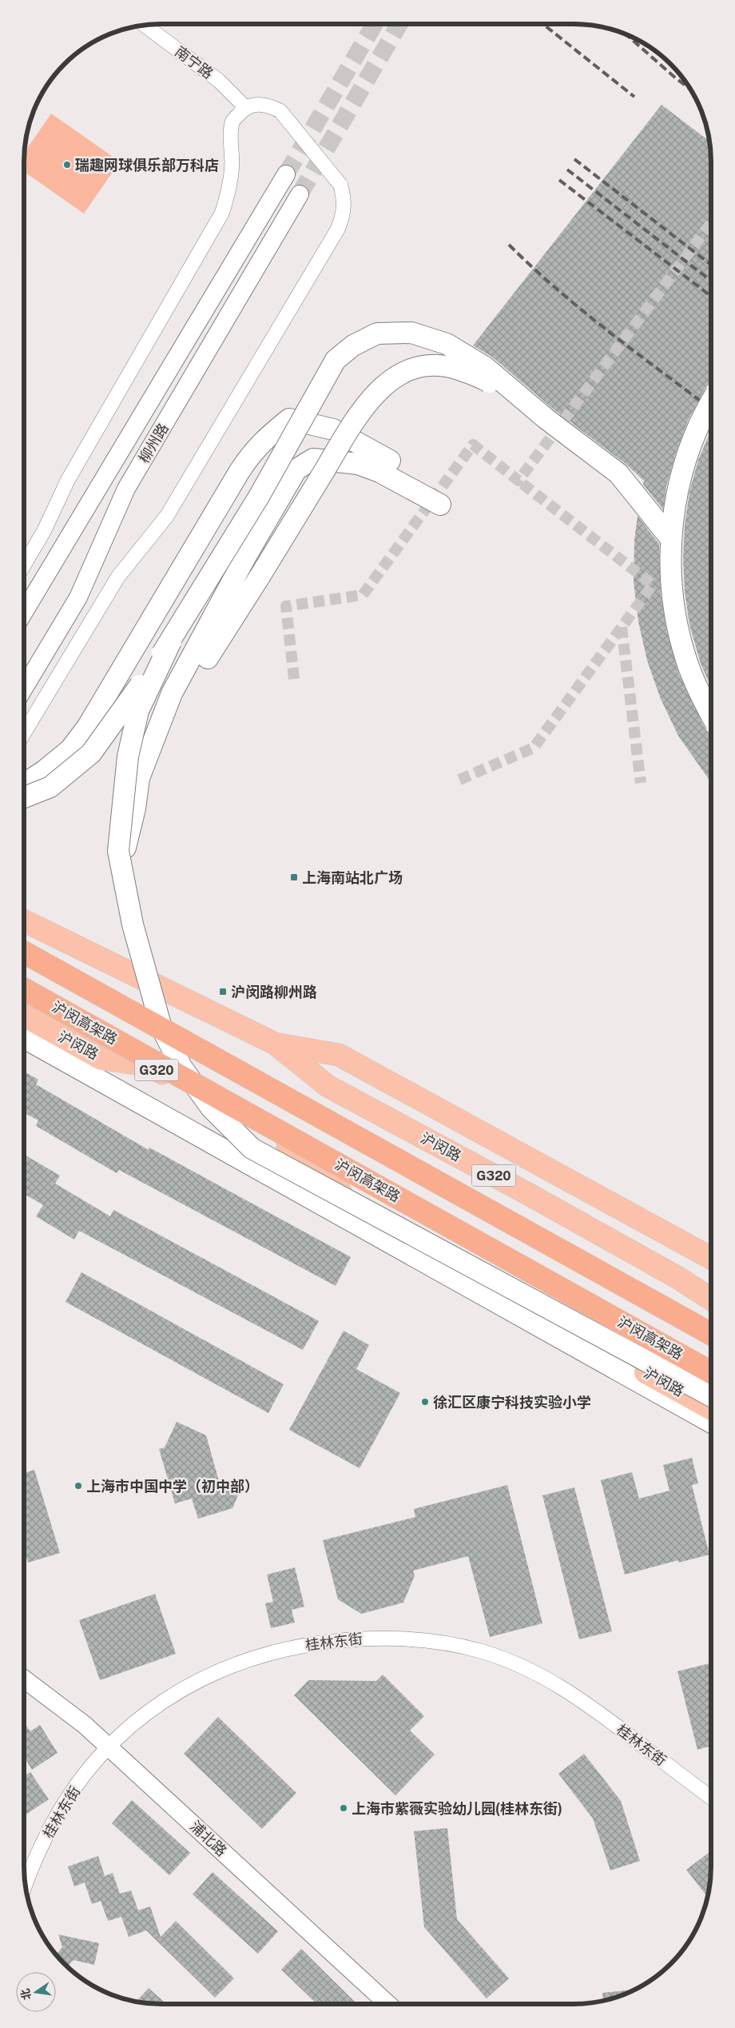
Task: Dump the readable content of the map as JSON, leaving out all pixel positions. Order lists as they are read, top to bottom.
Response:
{
  "streets": {
    "highway": ["沪闵高架路"],
    "main road": ["沪闵路", "G320"],
    "street": [
      "南宁路",
      "柳州路",
      "桂林东街",
      "浦北路"
    ]
  },
  "crossings": [
    ["桂林东街", "浦北路"]
  ],
  "places": {
    "other": [
      "瑞趣网球俱乐部万科店",
      "徐汇区康宁科技实验小学",
      "上海市中国中学（初中部）",
      "上海市紫薇实验幼儿园(桂林东街)"
    ],
    "transit": ["上海南站北广场", "沪闵路柳州路"]
  },
  "north": "left"
}
